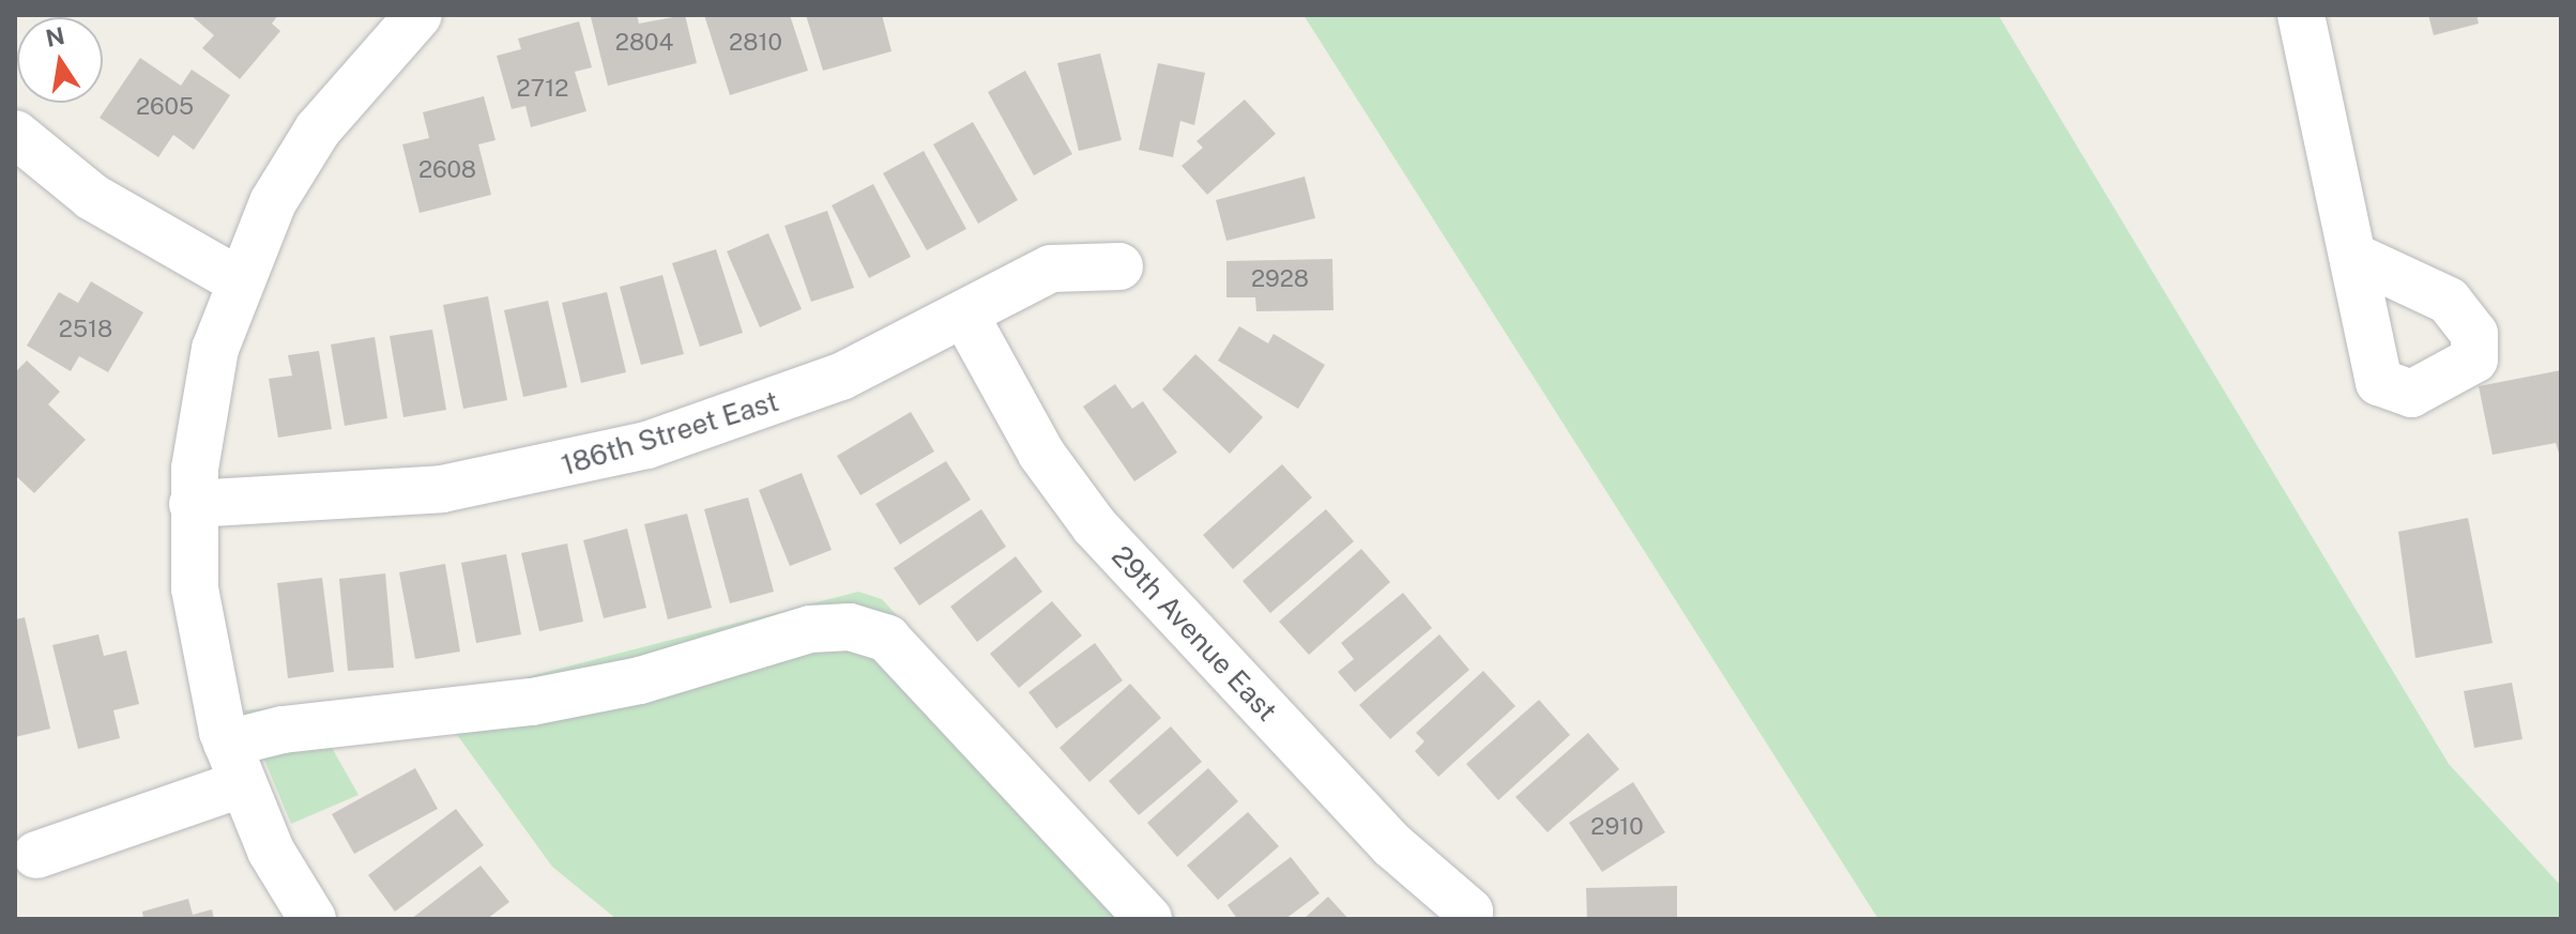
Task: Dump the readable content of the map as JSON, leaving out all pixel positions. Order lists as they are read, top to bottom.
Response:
{
  "streets": {
    "street": ["186th Street East", "29th Avenue East"]
  },
  "crossings": [
    ["186th Street East", "29th Avenue East"]
  ],
  "house_numbers": [
    "2804",
    "2810",
    "2712",
    "2605",
    "2608",
    "2928",
    "2518",
    "2910"
  ],
  "north": "top"
}
